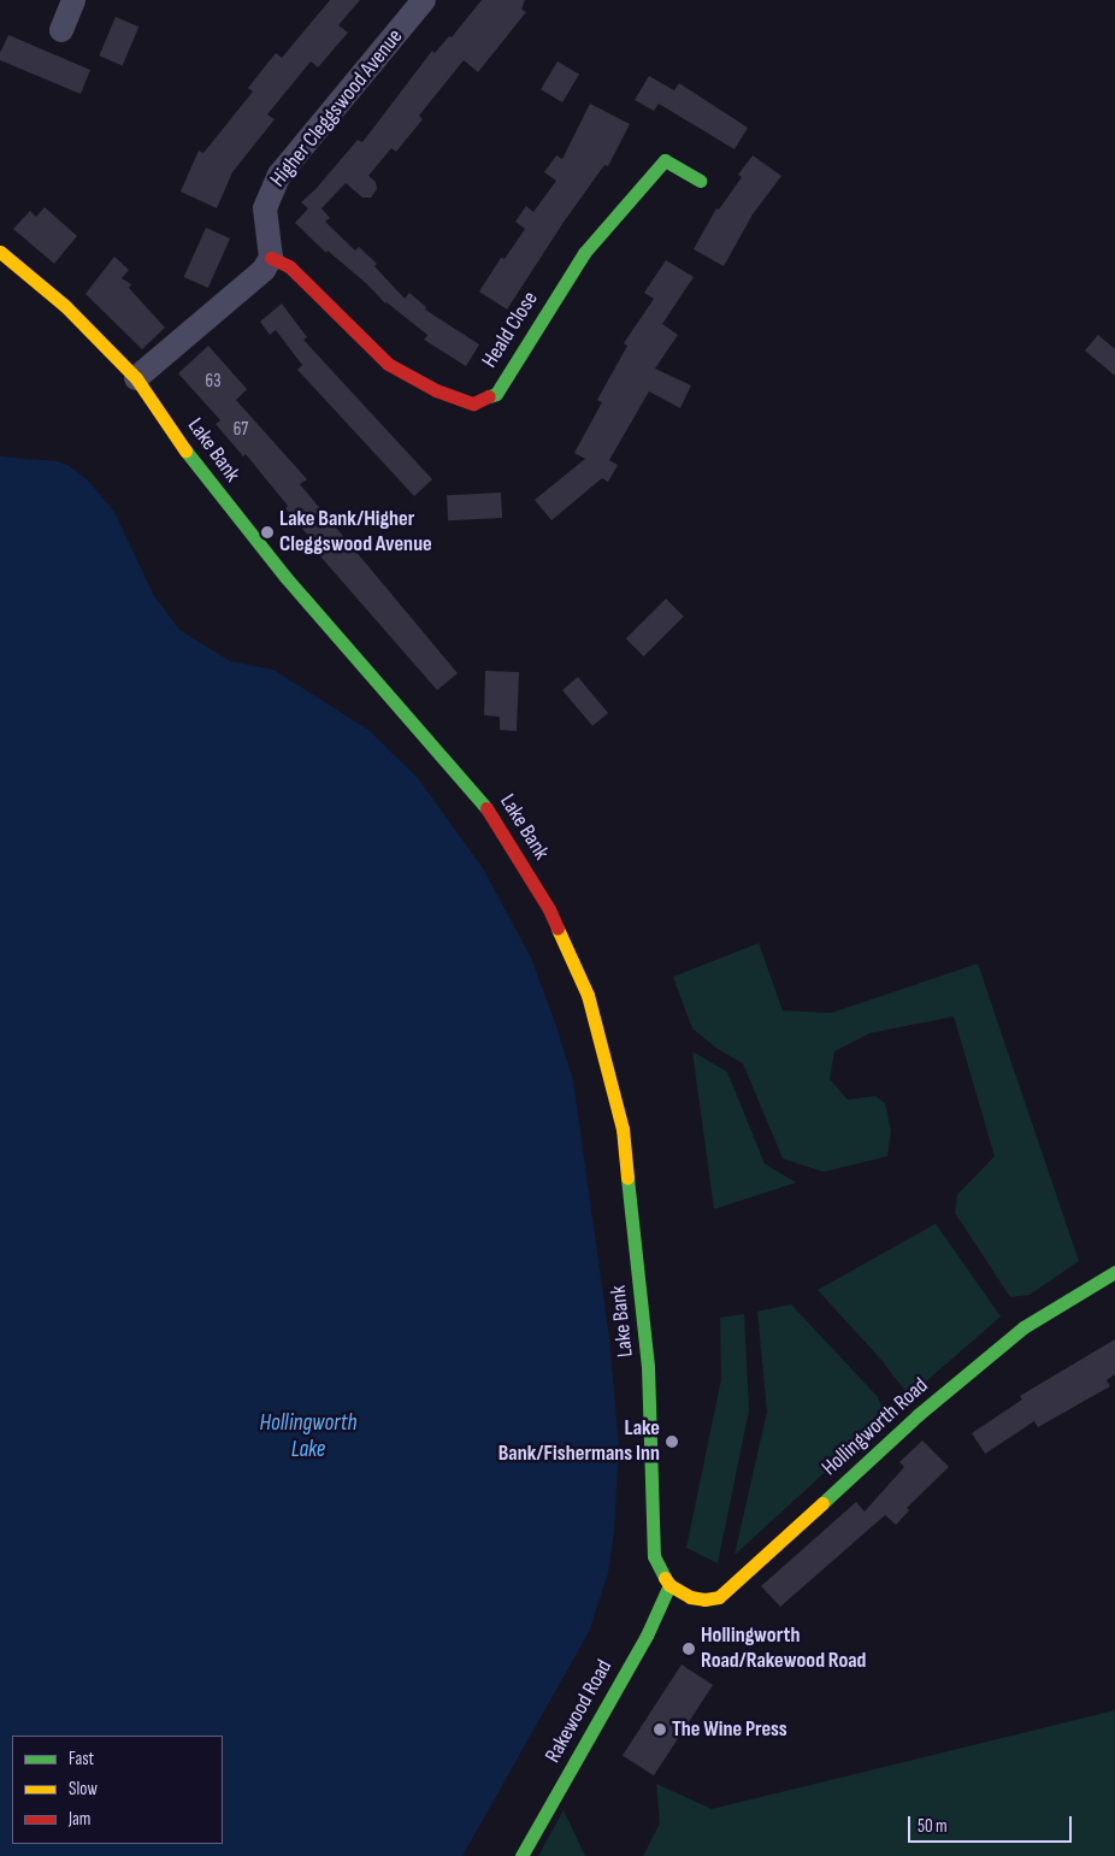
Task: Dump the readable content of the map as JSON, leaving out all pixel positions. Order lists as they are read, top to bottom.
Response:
{
  "streets": {
    "main road": [
      "Heald Close",
      "Lake Bank",
      "Hollingworth Road",
      "Rakewood Road"
    ],
    "street": ["Higher Cleggswood Avenue"]
  },
  "crossings": [
    ["Higher Cleggswood Avenue", "Heald Close"],
    ["Lake Bank", "Hollingworth Road"],
    ["Lake Bank", "Rakewood Road"],
    ["Hollingworth Road", "Rakewood Road"]
  ],
  "water": ["Hollingworth Lake"],
  "places": [
    "Lake Bank/Higher Cleggswood Avenue",
    "Lake Bank/Fishermans Inn",
    "Hollingworth Road/Rakewood Road",
    "The Wine Press"
  ],
  "house_numbers": ["63", "67"],
  "legend": ["Fast", "Slow", "Jam"],
  "scale_bar": "50 m"
}
